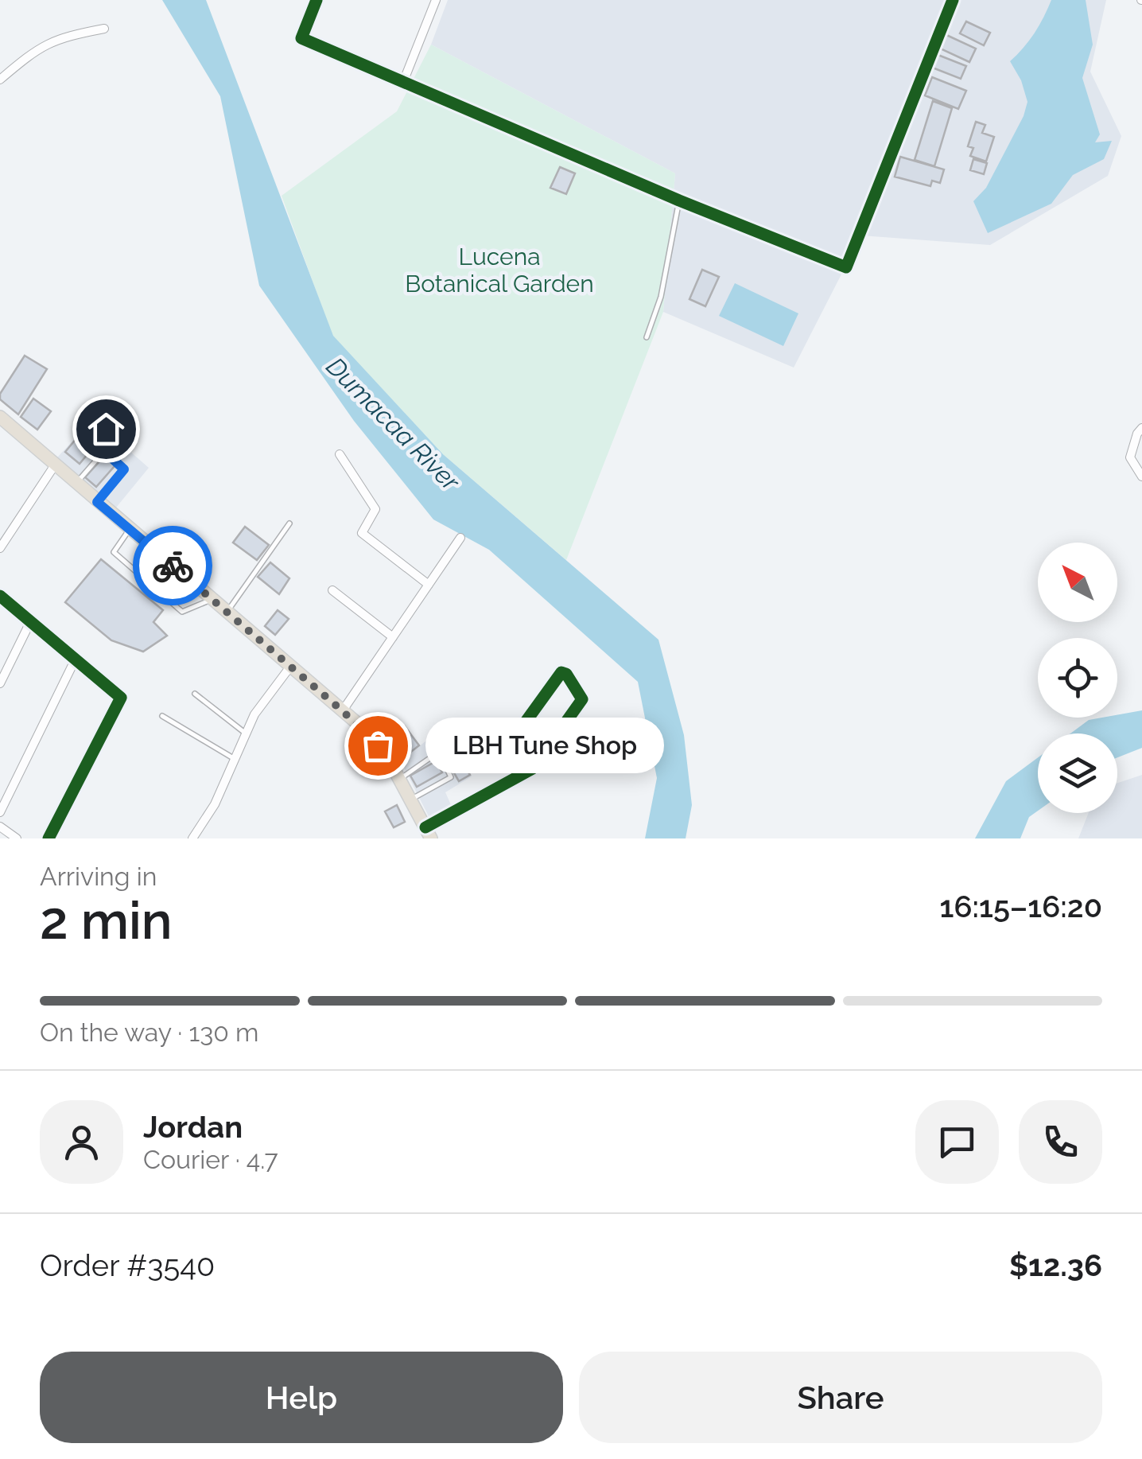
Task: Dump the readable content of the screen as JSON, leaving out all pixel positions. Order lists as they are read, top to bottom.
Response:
{
  "water": ["Dumacaa River"],
  "parks": ["Lucena Botanical Garden"],
  "places": ["LBH Tune Shop"],
  "north": "top left",
  "page": {
    "bubble": "LBH Tune Shop",
    "heading": ["2 min", "Arriving in", "16:15–16:20"],
    "panel": [
      "Jordan",
      "Courier · 4.7",
      "Order #3540",
      "$12.36"
    ],
    "bar": "On the way · 130 m",
    "buttons": ["Help", "Share"]
  }
}
